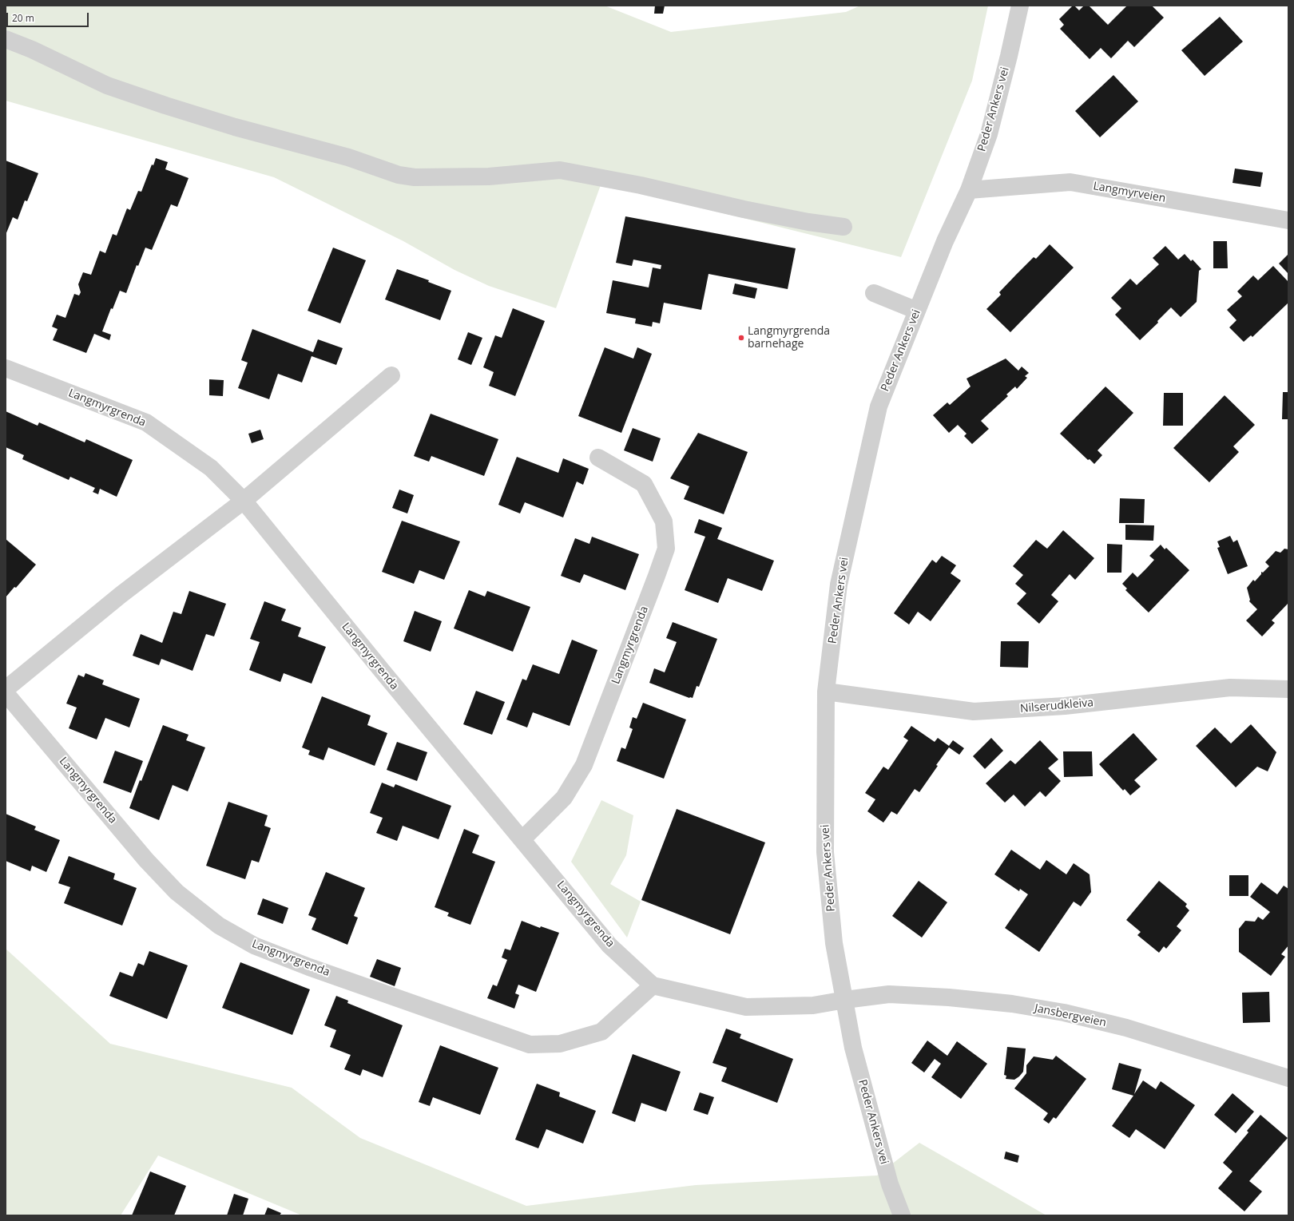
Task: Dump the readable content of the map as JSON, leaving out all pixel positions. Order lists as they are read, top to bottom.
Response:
{
  "streets": {
    "street": [
      "Peder Ankers vei",
      "Langmyrveien",
      "Langmyrgrenda",
      "Nilserudkleiva",
      "Jansbergveien"
    ]
  },
  "crossings": [
    ["Peder Ankers vei", "Langmyrveien"],
    ["Peder Ankers vei", "Langmyrgrenda"],
    ["Peder Ankers vei", "Nilserudkleiva"],
    ["Peder Ankers vei", "Jansbergveien"],
    ["Langmyrgrenda", "Jansbergveien"]
  ],
  "places": ["Langmyrgrenda barnehage"],
  "scale_bar": "20 m"
}
